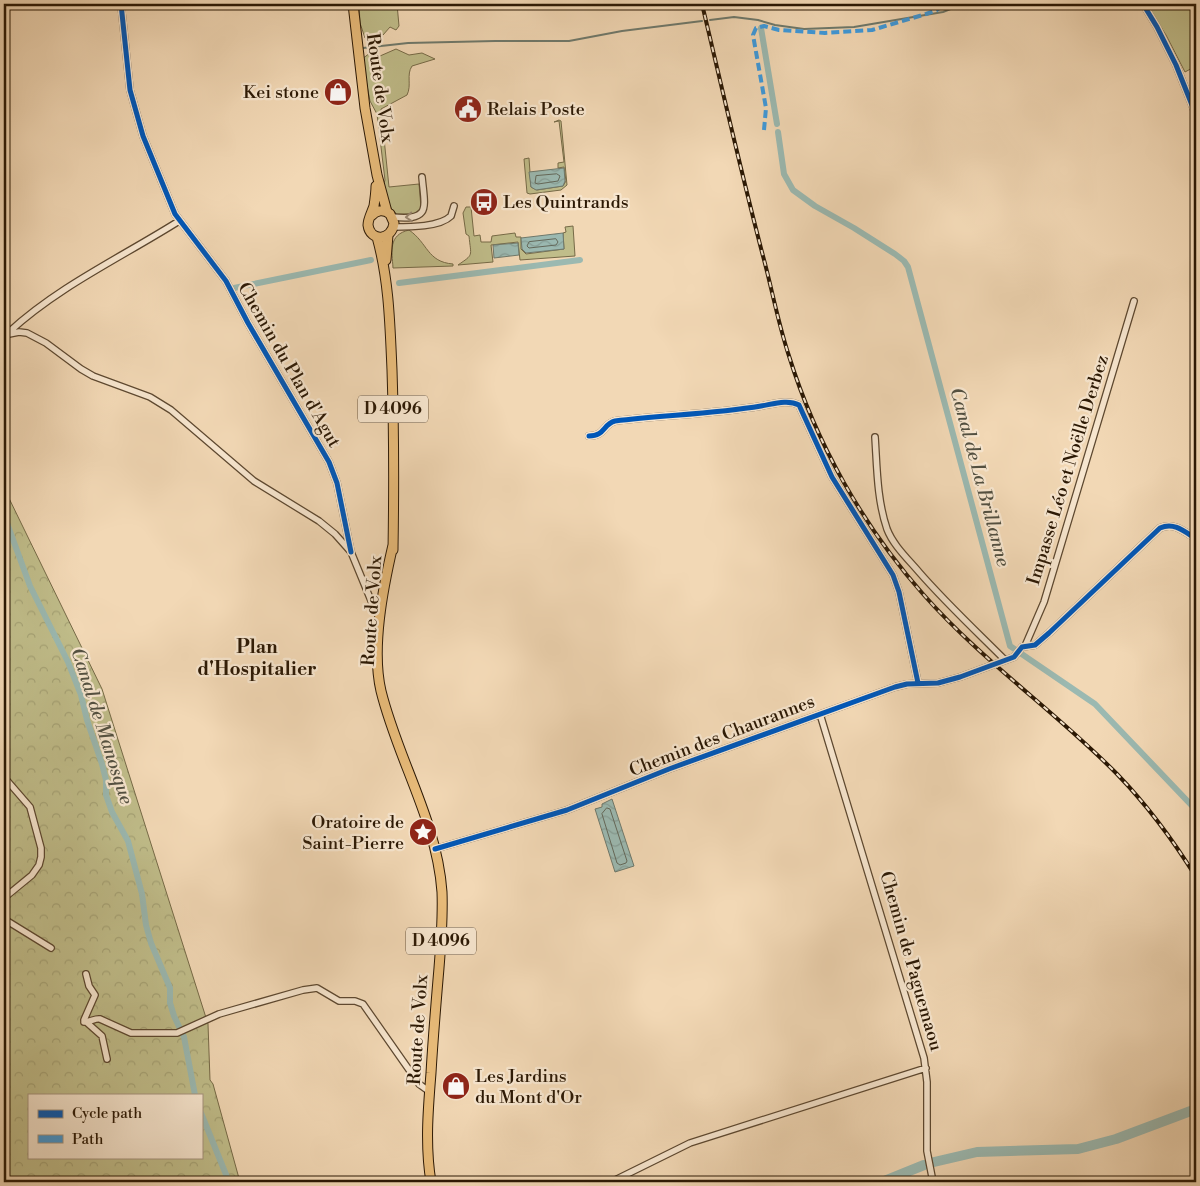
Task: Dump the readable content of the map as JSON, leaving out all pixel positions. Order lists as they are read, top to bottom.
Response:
{
  "streets": {
    "main road": ["Route de Volx", "D 4096"],
    "street": [
      "Chemin du Plan d'Agut",
      "Impasse Léo et Noëlle Derbez",
      "Chemin des Chaurannes",
      "Chemin de Paguemaou"
    ]
  },
  "crossings": [
    ["Route de Volx", "Chemin des Chaurannes"],
    ["Impasse Léo et Noëlle Derbez", "Chemin des Chaurannes"],
    ["Chemin des Chaurannes", "Chemin de Paguemaou"]
  ],
  "districts": ["Plan d'Hospitalier"],
  "water": ["Canal de La Brillanne", "Canal de Manosque"],
  "places": {
    "shop": ["Kei stone", "Les Jardins du Mont d'Or"],
    "public building": ["Relais Poste"],
    "bus stop": ["Les Quintrands"],
    "place": ["Oratoire de Saint-Pierre"]
  },
  "legend": ["Cycle path", "Path"]
}
